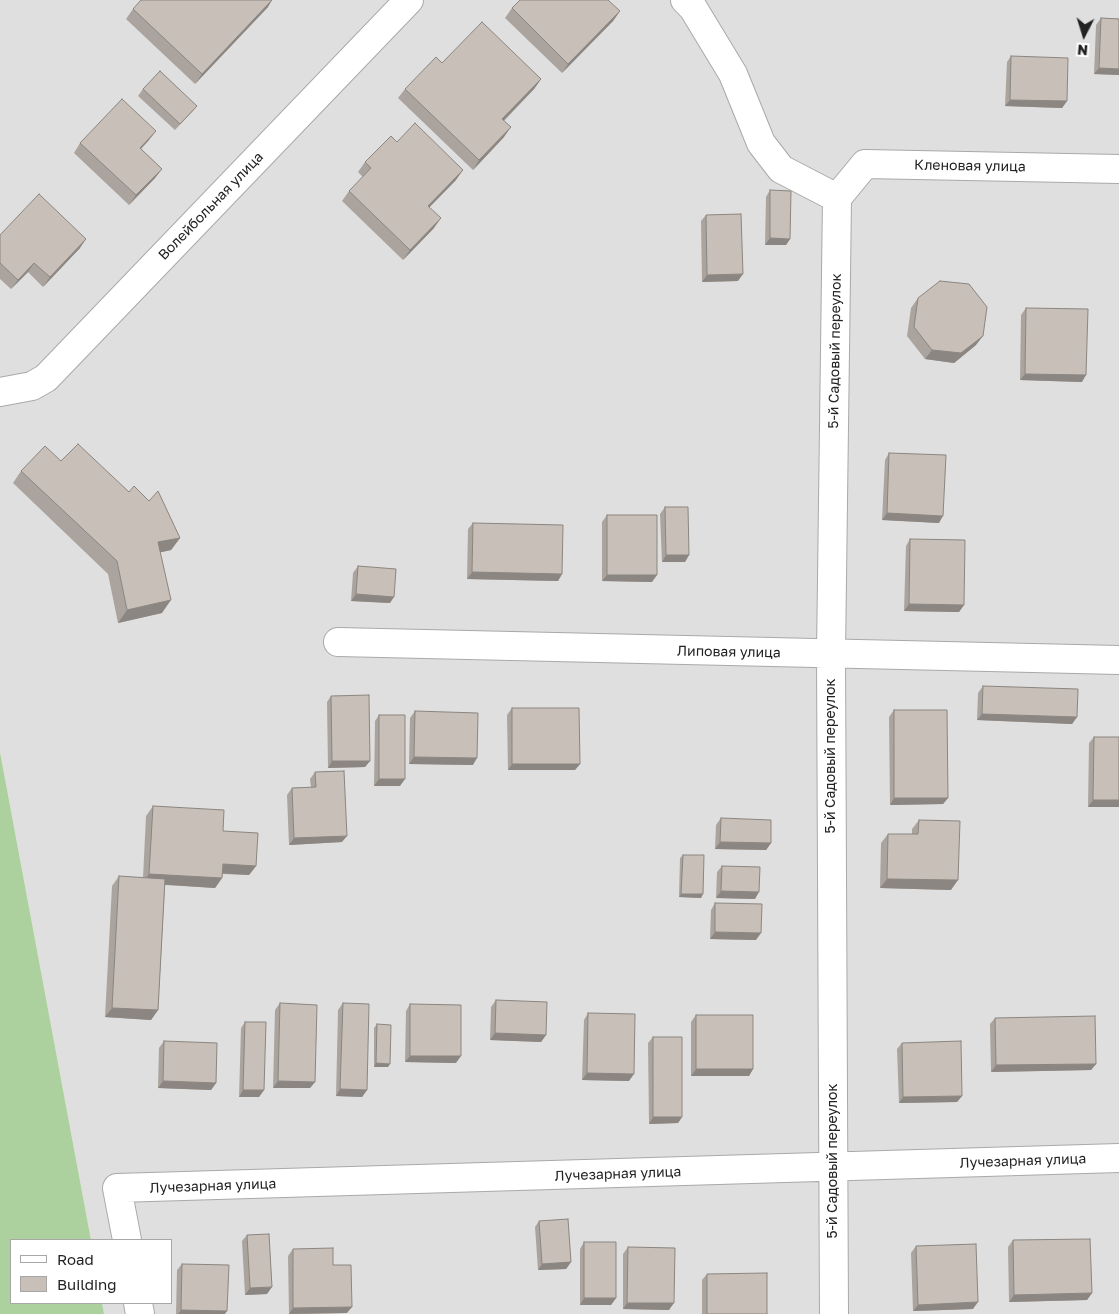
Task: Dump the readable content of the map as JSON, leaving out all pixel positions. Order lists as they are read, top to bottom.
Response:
{
  "streets": {
    "street": [
      "Кленовая улица",
      "Волейбольная улица",
      "5-й Садовый переулок",
      "Липовая улица",
      "Лучезарная улица"
    ]
  },
  "crossings": [
    ["Кленовая улица", "5-й Садовый переулок"],
    ["5-й Садовый переулок", "Липовая улица"],
    ["5-й Садовый переулок", "Лучезарная улица"]
  ],
  "legend": ["Road", "Building"],
  "north": "bottom"
}
